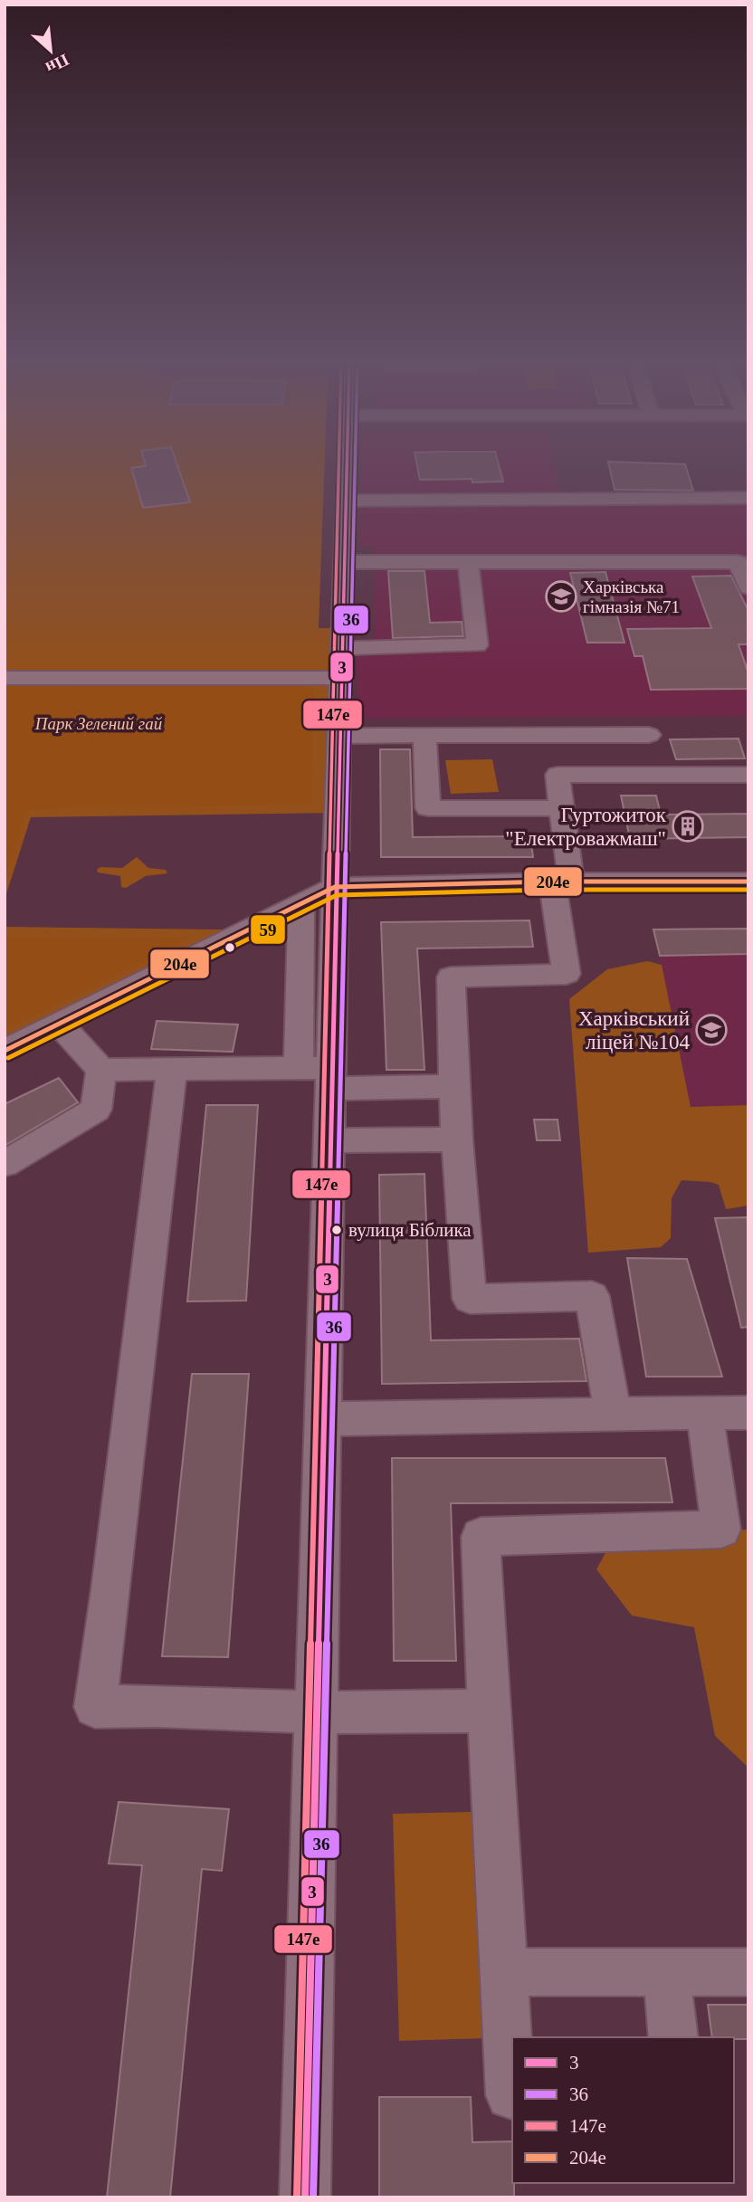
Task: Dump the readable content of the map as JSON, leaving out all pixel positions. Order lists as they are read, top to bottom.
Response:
{
  "parks": ["Парк Зелений гай"],
  "places": {
    "school or university": ["Харківська гімназія №71", "Харківський ліцей №104"],
    "building": ["Гуртожиток \"Електроважмаш\""],
    "other": ["вулиця Біблика"]
  },
  "lines": [
    "transit line 3",
    "transit line 36",
    "transit line 147е",
    "transit line 204е",
    "transit line 59"
  ],
  "legend": [
    "3",
    "36",
    "147е",
    "204е"
  ],
  "north": "bottom right"
}
